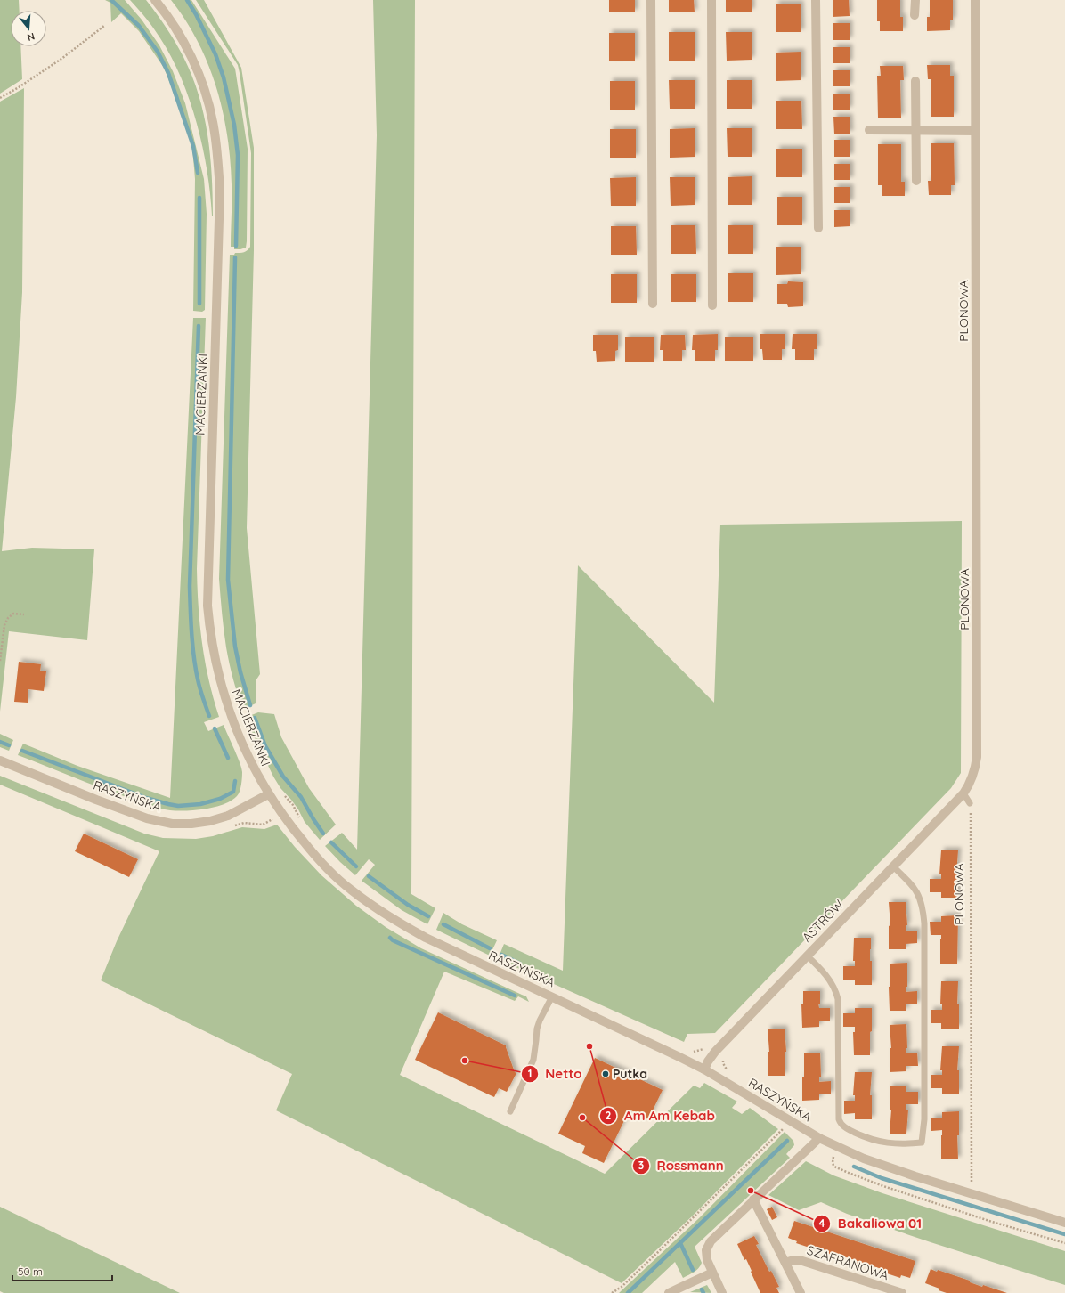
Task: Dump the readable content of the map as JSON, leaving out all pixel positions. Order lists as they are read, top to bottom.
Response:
{
  "streets": {
    "street": [
      "PLONOWA",
      "MACIERZANKI",
      "RASZYŃSKA",
      "ASTRÓW",
      "SZAFRANOWA"
    ]
  },
  "crossings": [
    ["PLONOWA", "RASZYŃSKA"],
    ["PLONOWA", "ASTRÓW"],
    ["MACIERZANKI", "RASZYŃSKA"],
    ["RASZYŃSKA", "ASTRÓW"]
  ],
  "places": [
    "Am Am Kebab",
    "Netto",
    "Putka",
    "Rossmann",
    "Bakaliowa 01"
  ],
  "scale_bar": "50 m",
  "north": "bottom"
}
